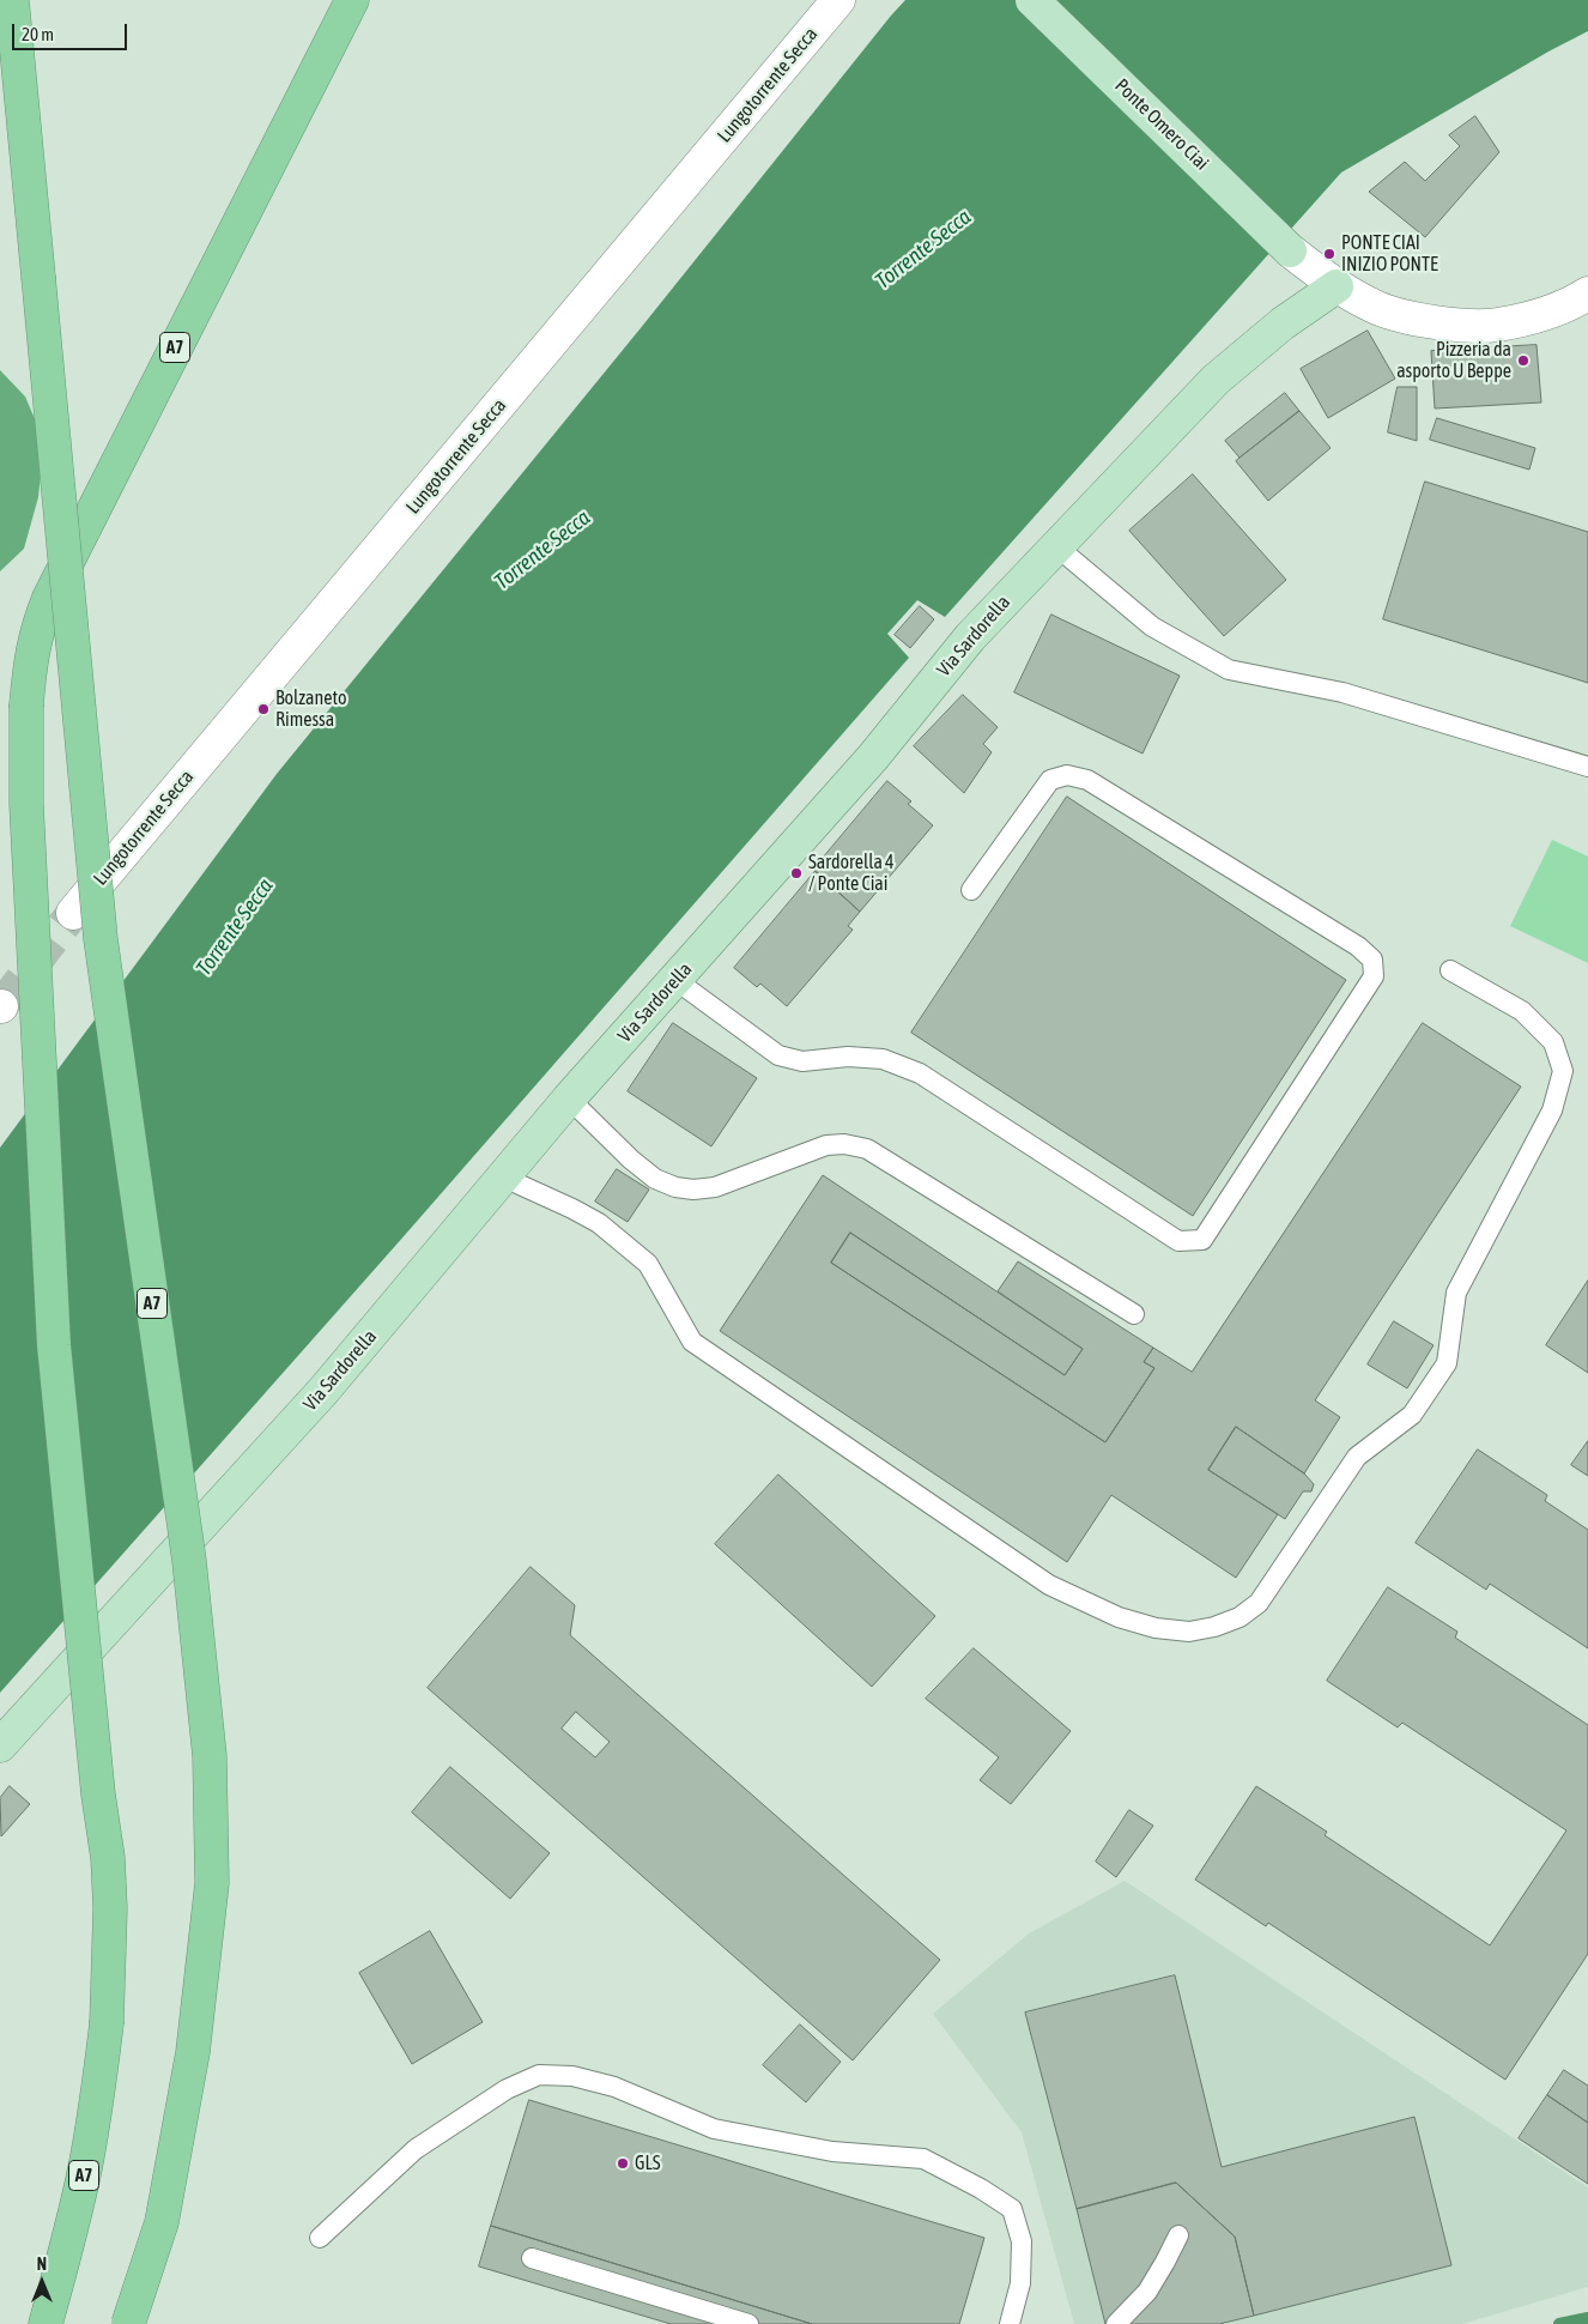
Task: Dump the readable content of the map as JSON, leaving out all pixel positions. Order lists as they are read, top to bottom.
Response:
{
  "streets": {
    "highway": ["A7"],
    "main road": ["Lungotorrente Secca", "Ponte Omero Ciai", "Via Sardorella"]
  },
  "crossings": [
    ["Ponte Omero Ciai", "Via Sardorella"]
  ],
  "water": ["Torrente Secca"],
  "places": [
    "PONTE CIAI INIZIO PONTE",
    "Pizzeria da asporto U Beppe",
    "Bolzaneto Rimessa",
    "Sardorella 4 / Ponte Ciai",
    "GLS"
  ],
  "scale_bar": "20 m",
  "north": "top"
}
